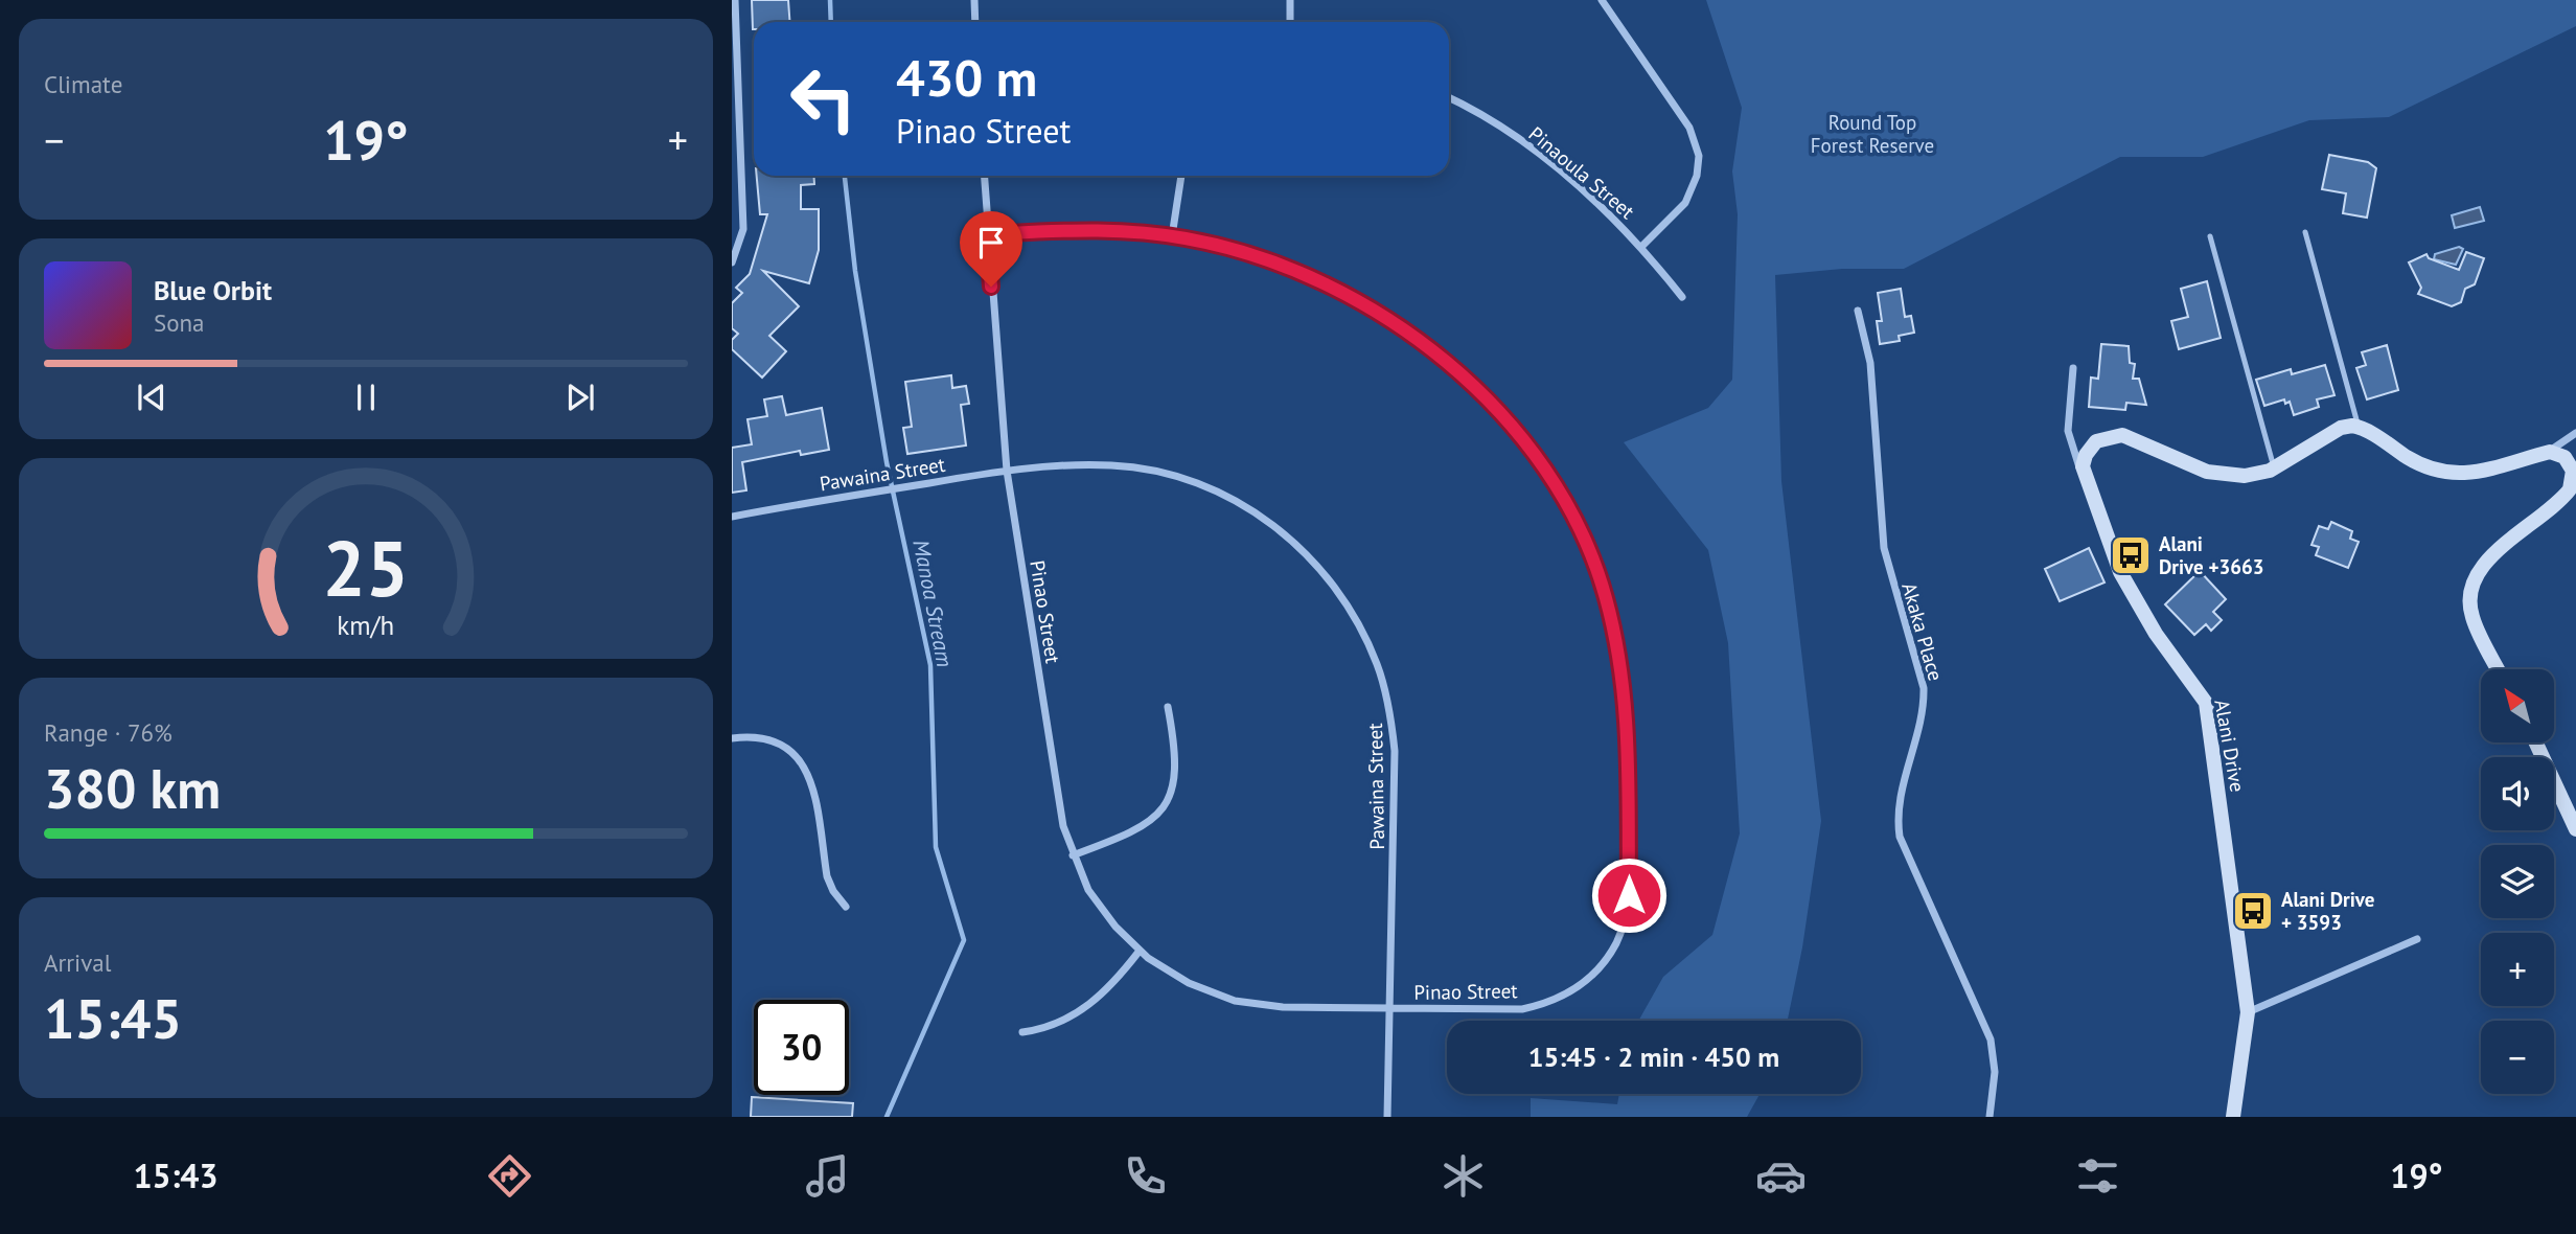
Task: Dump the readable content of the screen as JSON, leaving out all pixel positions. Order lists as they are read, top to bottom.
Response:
{
  "streets": {
    "street": [
      "Pinaoula Street",
      "Pawaina Street",
      "Pinao Street",
      "Akaka Place",
      "Alani Drive"
    ]
  },
  "crossings": [
    ["Pawaina Street", "Pinao Street"]
  ],
  "water": ["Manoa Stream"],
  "parks": ["Round Top Forest Reserve"],
  "places": {
    "bus stop": ["Alani Drive +3663", "Alani Drive + 3593"]
  },
  "north": "top left",
  "page": {
    "tile": [
      "Climate",
      ["Range · 76%", "380 km"],
      ["Arrival", "15:45"]
    ],
    "turn": ["430 m", "Pinao Street"],
    "heat": ["−", "19°", "+"],
    "song": ["Blue Orbit", "Sona"],
    "map_buttons": ["+", "−"],
    "limit": "30",
    "trip": "15:45 · 2 min · 450 m",
    "tabs": ["15:43", "19°"],
    "gauge": ["25", "km/h"]
  }
}
